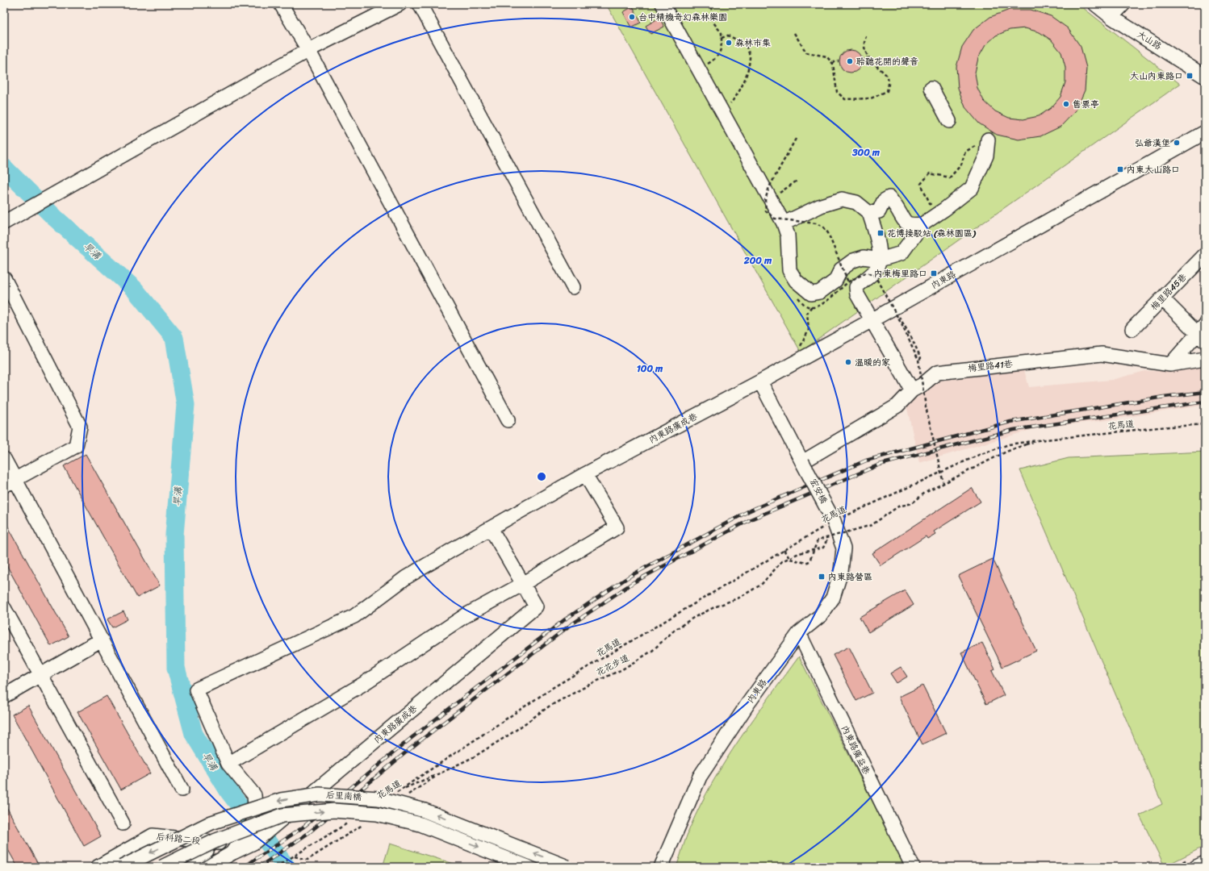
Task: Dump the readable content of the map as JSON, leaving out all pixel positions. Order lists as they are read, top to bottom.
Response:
{
  "streets": {
    "street": [
      "大山路",
      "內東路",
      "梅里路45巷",
      "梅里路41巷",
      "內東路廣成巷",
      "宏安橋",
      "內東路廣益巷",
      "后里南橋",
      "后科路二段"
    ],
    "path": ["花馬道", "花花步道"]
  },
  "crossings": [
    ["內東路", "花馬道"],
    ["內東路", "內東路廣成巷"],
    ["內東路", "宏安橋"],
    ["內東路", "內東路廣益巷"],
    ["梅里路41巷", "宏安橋"],
    ["花馬道", "宏安橋"],
    ["花馬道", "花花步道"]
  ],
  "water": ["旱溝"],
  "places": {
    "other": [
      "台中精機奇幻森林樂園",
      "森林市集",
      "聆聽花開的聲音",
      "售票亭",
      "弘爺漢堡",
      "溫暖的家"
    ],
    "transit": [
      "大山內東路口",
      "內東大山路口",
      "花博接駁站 (森林園區)",
      "內東梅里路口",
      "內東路營區"
    ]
  },
  "rings": ["300 m", "200 m", "100 m"]
}
